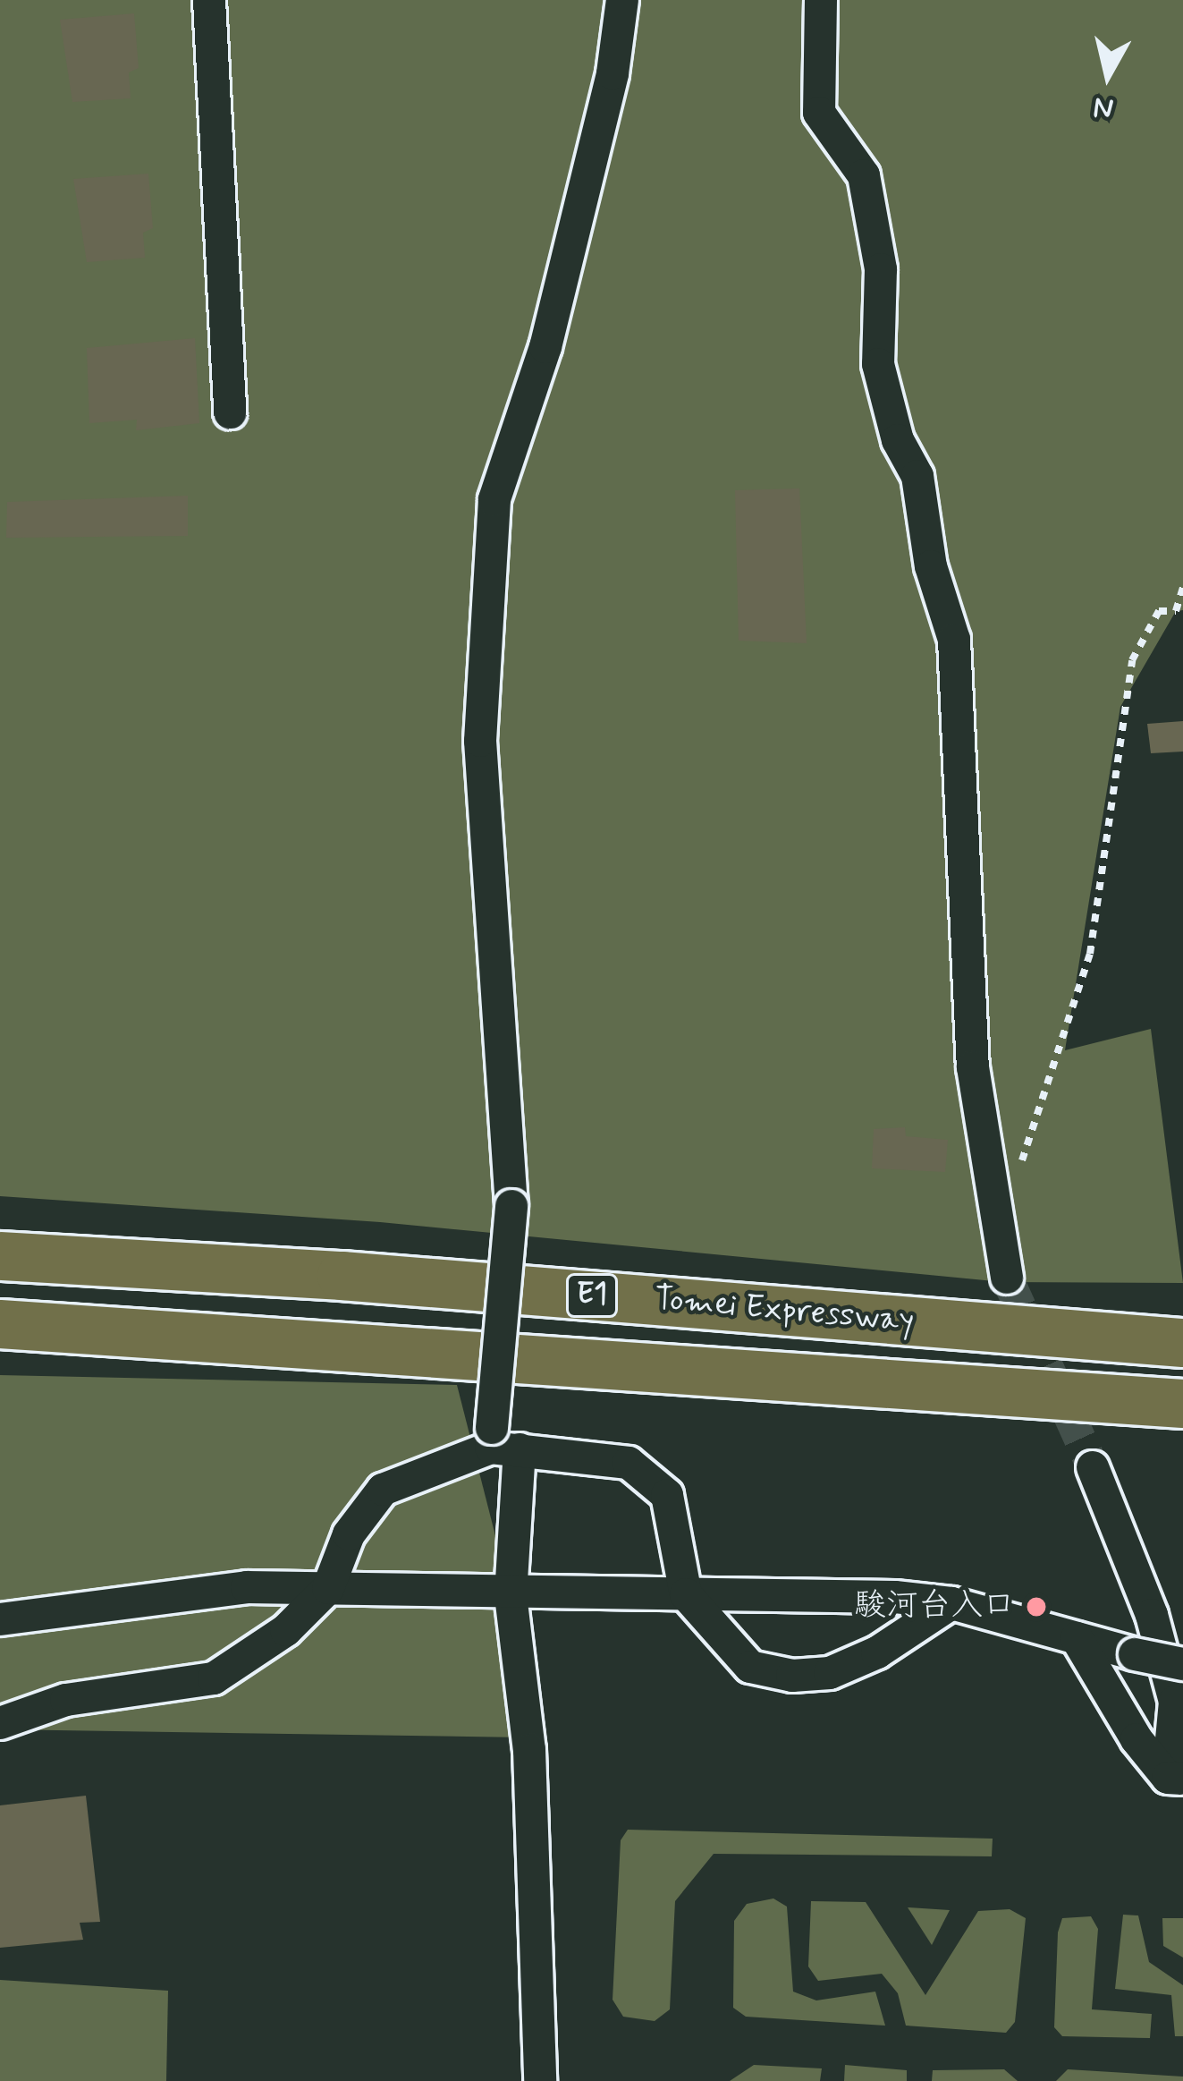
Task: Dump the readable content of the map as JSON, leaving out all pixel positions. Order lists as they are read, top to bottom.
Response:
{
  "streets": {
    "highway": ["E1", "Tomei Expressway"]
  },
  "places": ["駿河台入口"],
  "north": "bottom"
}
